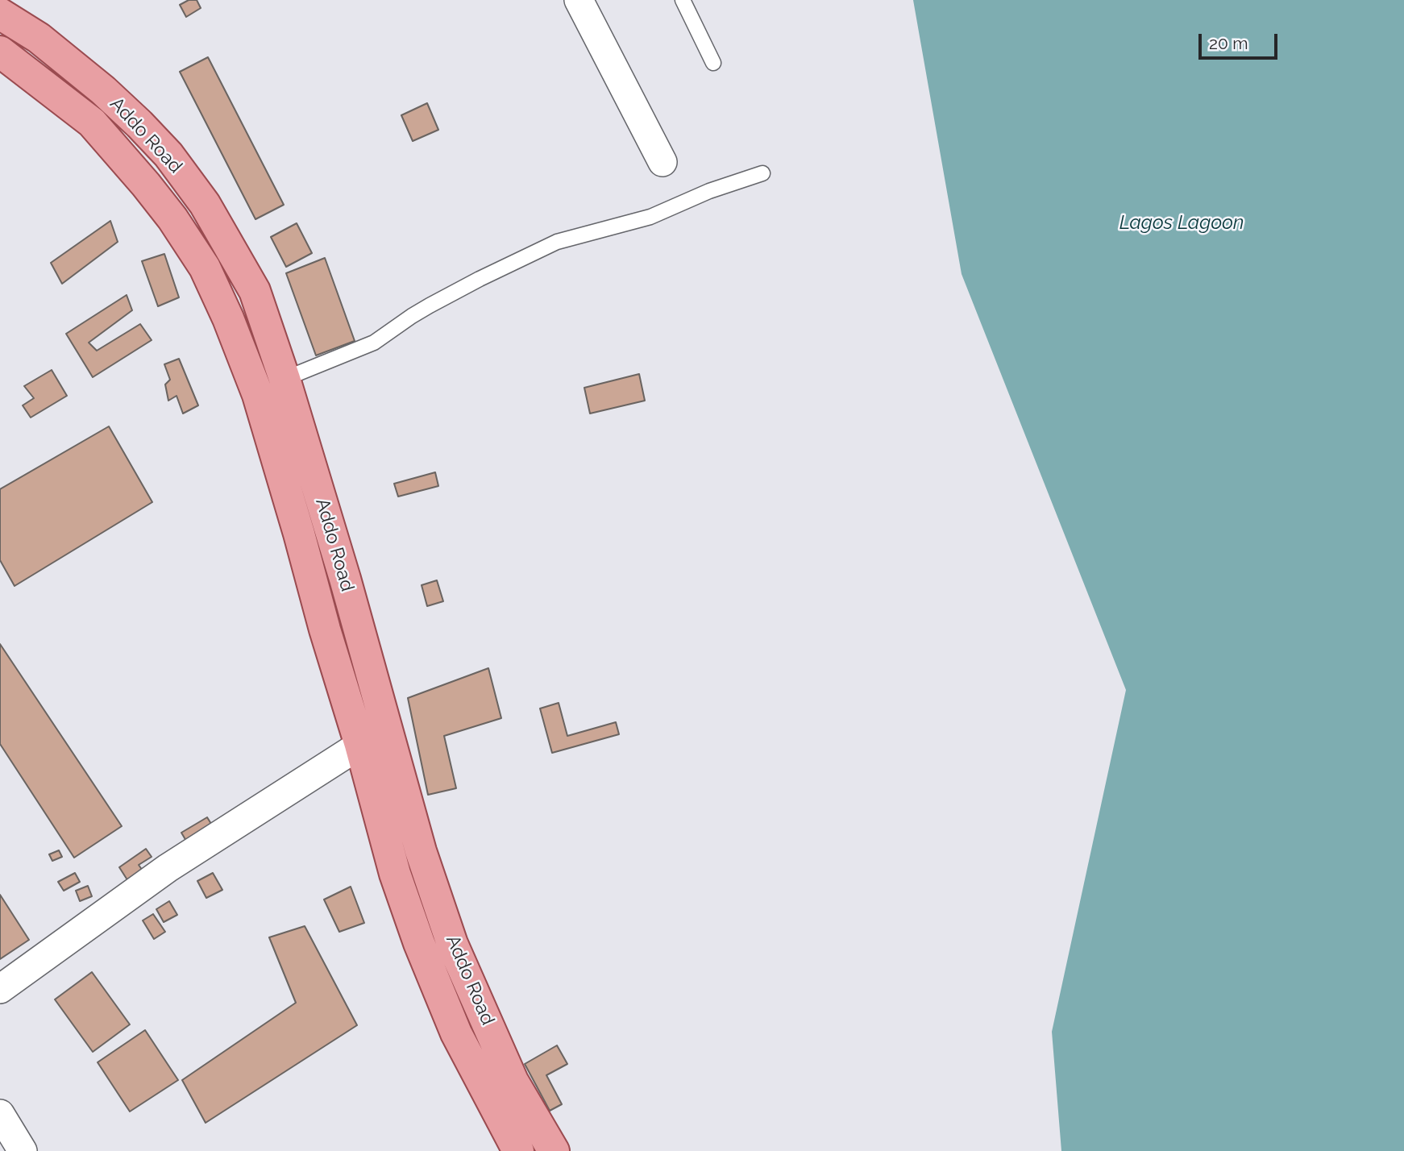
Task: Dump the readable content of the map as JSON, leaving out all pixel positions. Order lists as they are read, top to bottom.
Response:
{
  "streets": {
    "main road": ["Addo Road"]
  },
  "water": ["Lagos Lagoon"],
  "scale_bar": "20 m"
}
